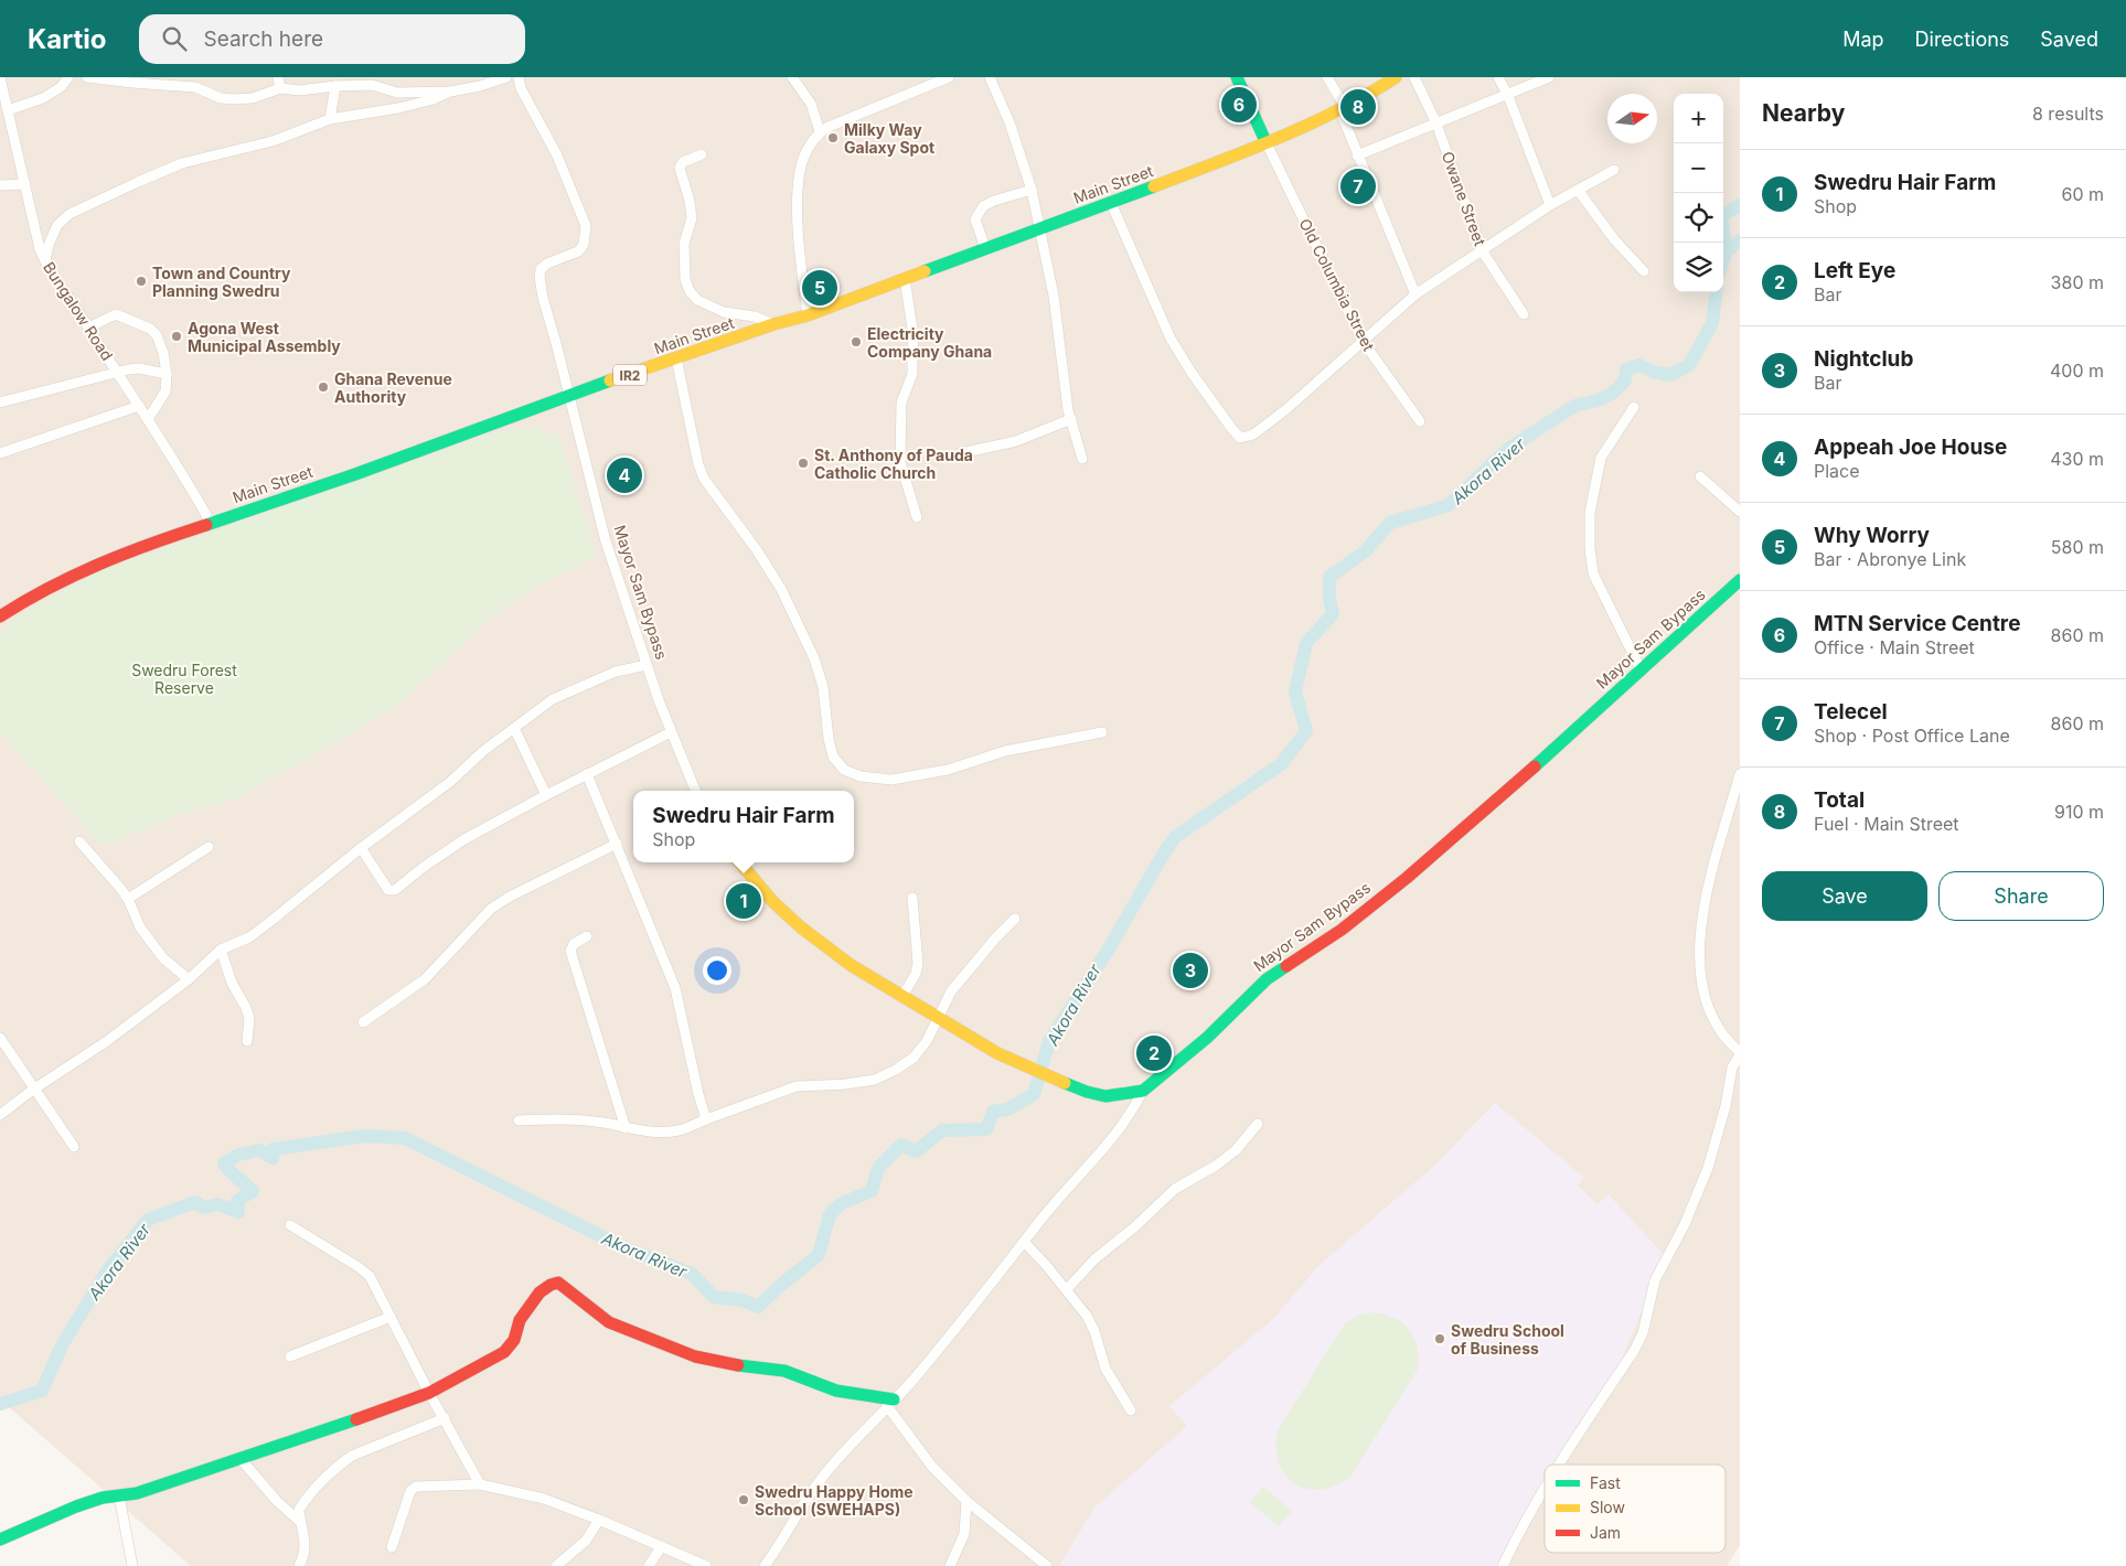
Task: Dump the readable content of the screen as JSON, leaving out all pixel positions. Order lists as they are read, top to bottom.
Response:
{
  "streets": {
    "street": [
      "Main Street",
      "Owane Street",
      "Old Columbia Street",
      "Bungalow Road",
      "IR2",
      "Mayor Sam Bypass"
    ]
  },
  "crossings": [
    ["Main Street", "Old Columbia Street"],
    ["Main Street", "Bungalow Road"],
    ["Main Street", "Mayor Sam Bypass"]
  ],
  "water": ["Akora River"],
  "parks": ["Swedru Forest Reserve"],
  "places": [
    "Milky Way Galaxy Spot",
    "Town and Country Planning Swedru",
    "Agona West Municipal Assembly",
    "Electricity Company Ghana",
    "Ghana Revenue Authority",
    "St. Anthony of Pauda Catholic Church",
    "Swedru School of Business",
    "Swedru Happy Home School (SWEHAPS)"
  ],
  "legend": ["Fast", "Slow", "Jam"],
  "north": "right",
  "page": {
    "header": "Kartio",
    "search": "Search here",
    "nav": ["Map", "Directions", "Saved"],
    "heading": ["Nearby", "8 results"],
    "pins": [
      "6",
      "8",
      "7",
      "5",
      "4",
      "1",
      "3",
      "2"
    ],
    "map_buttons": ["+", "−"],
    "list": [
      {
        "mark": "1",
        "name": "Swedru Hair Farm",
        "note": "Shop",
        "value": "60 m"
      },
      {
        "mark": "2",
        "name": "Left Eye",
        "note": "Bar",
        "value": "380 m"
      },
      {
        "mark": "3",
        "name": "Nightclub",
        "note": "Bar",
        "value": "400 m"
      },
      {
        "mark": "4",
        "name": "Appeah Joe House",
        "note": "Place",
        "value": "430 m"
      },
      {
        "mark": "5",
        "name": "Why Worry",
        "note": "Bar · Abronye Link",
        "value": "580 m"
      },
      {
        "mark": "6",
        "name": "MTN Service Centre",
        "note": "Office · Main Street",
        "value": "860 m"
      },
      {
        "mark": "7",
        "name": "Telecel",
        "note": "Shop · Post Office Lane",
        "value": "860 m"
      },
      {
        "mark": "8",
        "name": "Total",
        "note": "Fuel · Main Street",
        "value": "910 m"
      }
    ],
    "popup": ["Swedru Hair Farm", "Shop"],
    "buttons": ["Save", "Share"]
  }
}
